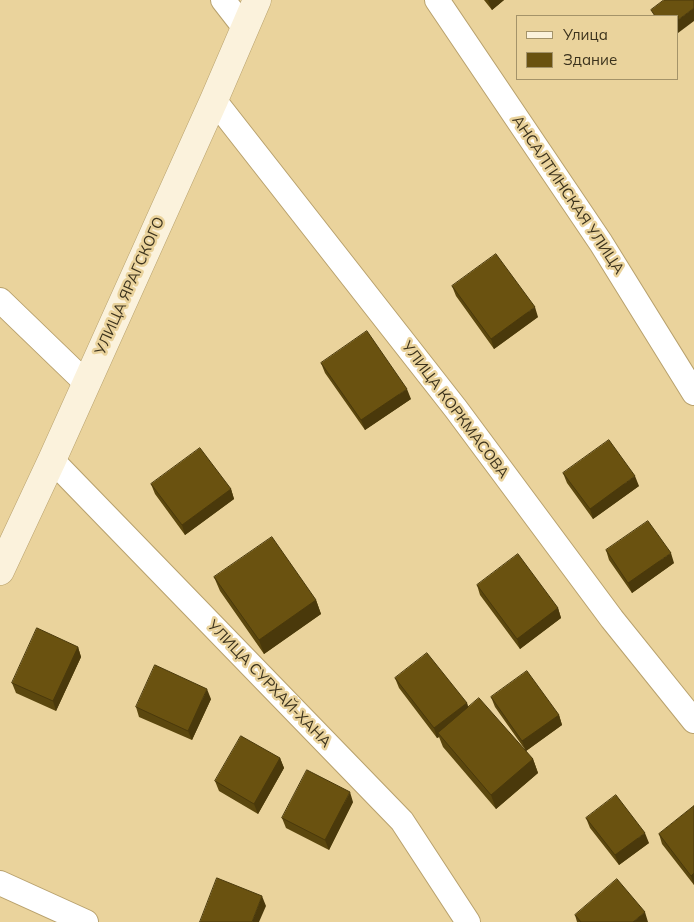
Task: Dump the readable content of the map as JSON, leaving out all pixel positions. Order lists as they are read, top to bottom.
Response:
{
  "streets": {
    "main road": ["УЛИЦА ЯРАГСКОГО"],
    "street": ["АНСАЛТИНСКАЯ УЛИЦА", "УЛИЦА КОРКМАСОВА", "УЛИЦА СУРХАЙ-ХАНА"]
  },
  "crossings": [
    ["УЛИЦА ЯРАГСКОГО", "УЛИЦА КОРКМАСОВА"],
    ["УЛИЦА ЯРАГСКОГО", "УЛИЦА СУРХАЙ-ХАНА"]
  ],
  "legend": ["Улица", "Здание"]
}
